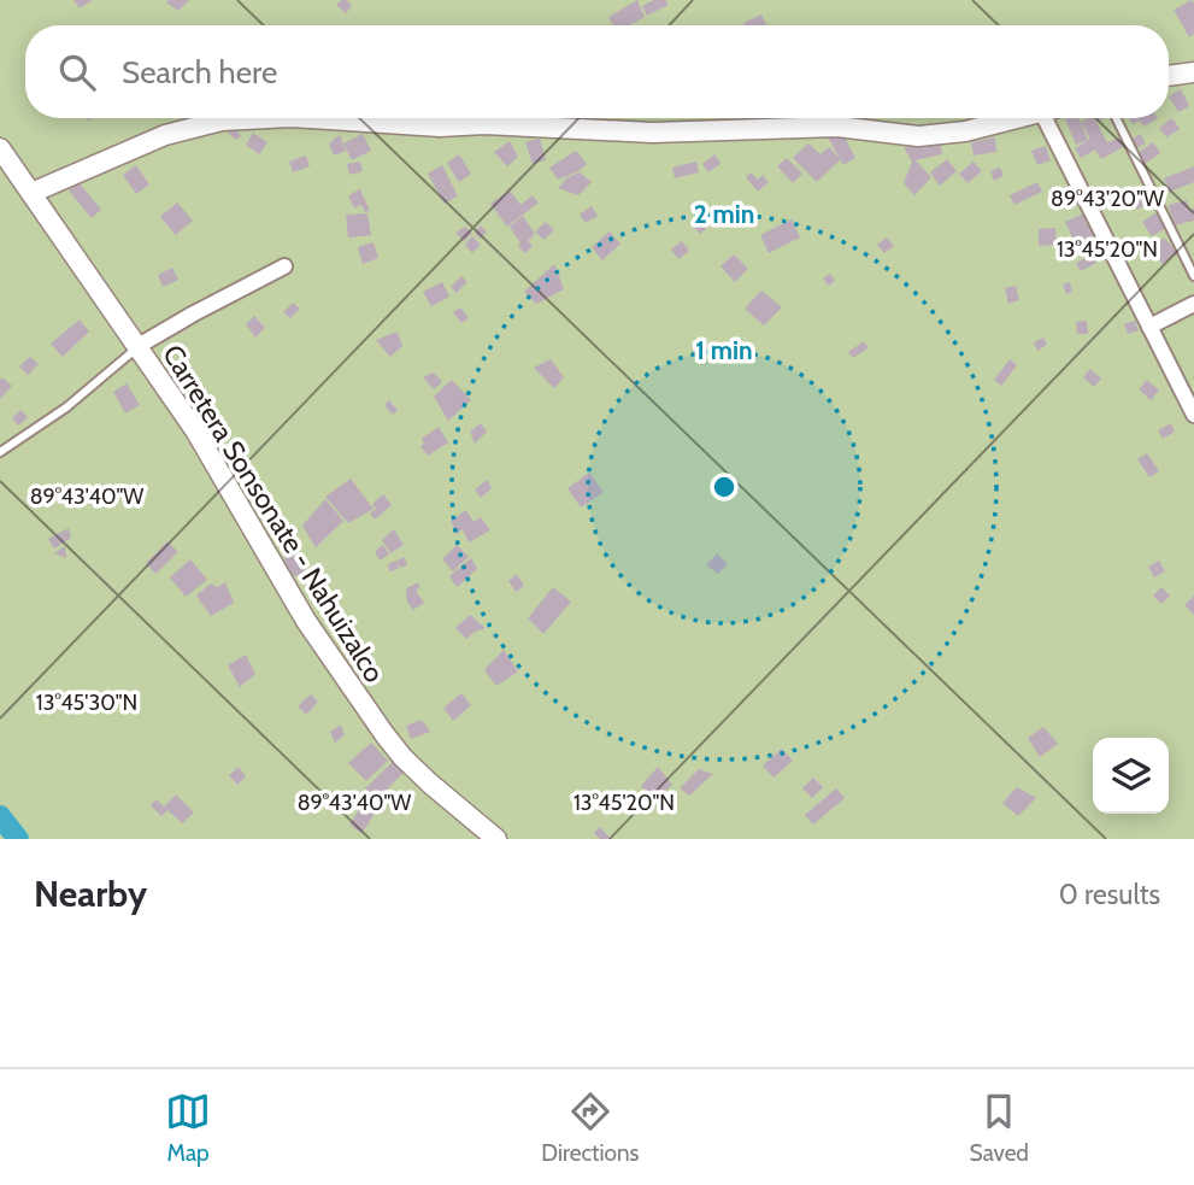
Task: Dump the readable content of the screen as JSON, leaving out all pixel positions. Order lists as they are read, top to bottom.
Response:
{
  "streets": {
    "street": ["Carretera Sonsonate - Nahuizalco"]
  },
  "page": {
    "search": "Search here",
    "heading": ["Nearby", "0 results"],
    "nav": ["Map", "Directions", "Saved"]
  },
  "coordinates": [
    "89°43'20\"W",
    "13°45'20\"N",
    "89°43'40\"W",
    "13°45'30\"N"
  ],
  "rings": ["2 min", "1 min"]
}
